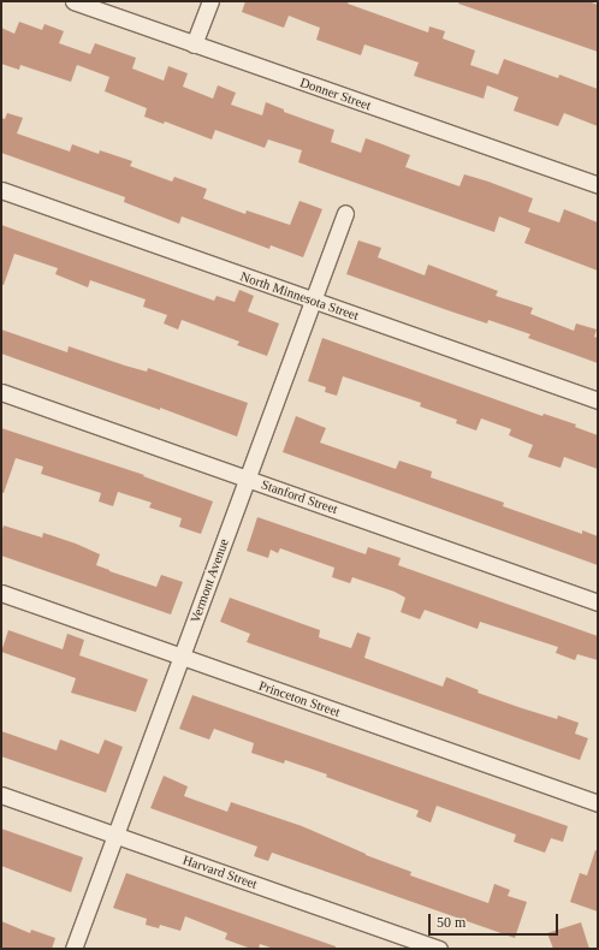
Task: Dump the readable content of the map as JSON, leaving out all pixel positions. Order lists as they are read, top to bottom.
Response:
{
  "streets": {
    "street": [
      "Donner Street",
      "North Minnesota Street",
      "Stanford Street",
      "Vermont Avenue",
      "Princeton Street",
      "Harvard Street"
    ]
  },
  "crossings": [
    ["North Minnesota Street", "Vermont Avenue"],
    ["Stanford Street", "Vermont Avenue"],
    ["Vermont Avenue", "Princeton Street"],
    ["Vermont Avenue", "Harvard Street"]
  ],
  "scale_bar": "50 m"
}
